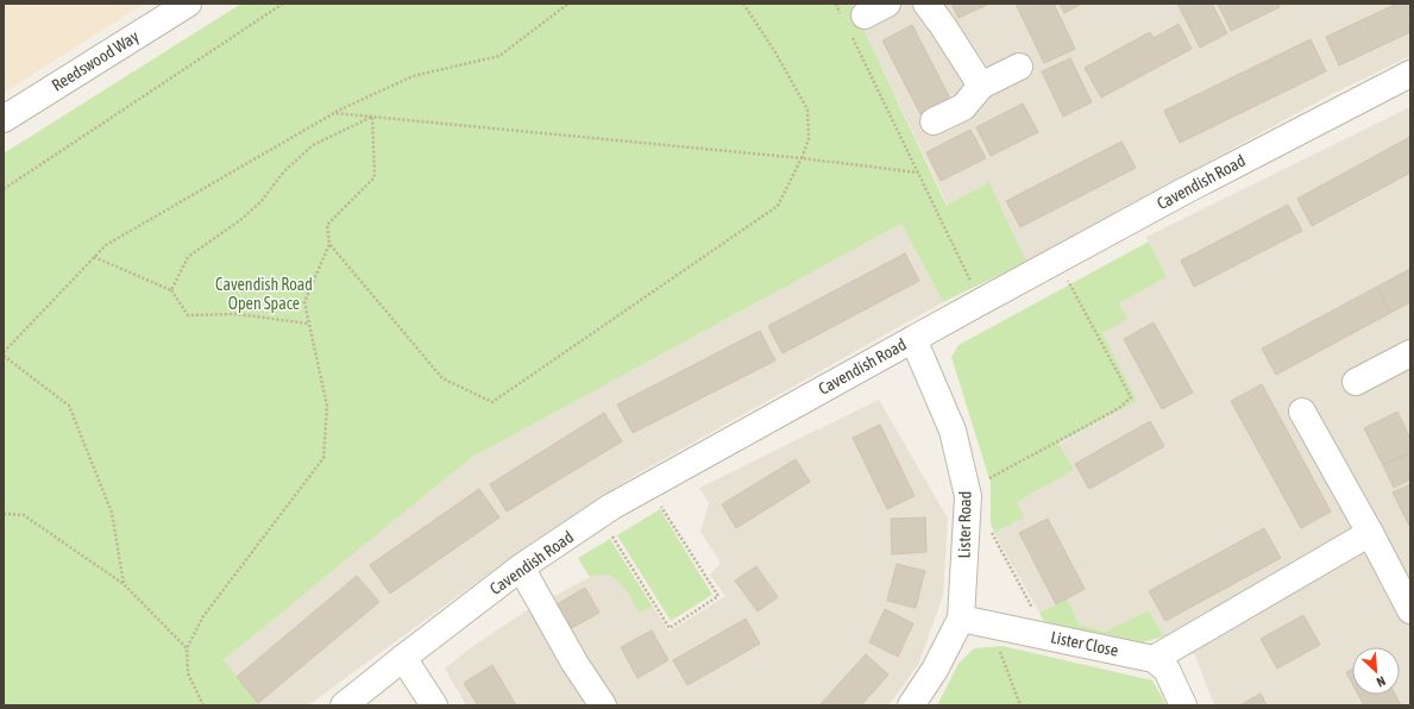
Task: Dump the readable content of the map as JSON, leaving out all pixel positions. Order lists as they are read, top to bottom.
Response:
{
  "streets": {
    "street": [
      "Reedswood Way",
      "Cavendish Road",
      "Lister Road",
      "Lister Close"
    ]
  },
  "crossings": [
    ["Cavendish Road", "Lister Road"],
    ["Lister Road", "Lister Close"]
  ],
  "parks": ["Cavendish Road Open Space"],
  "north": "bottom right"
}
